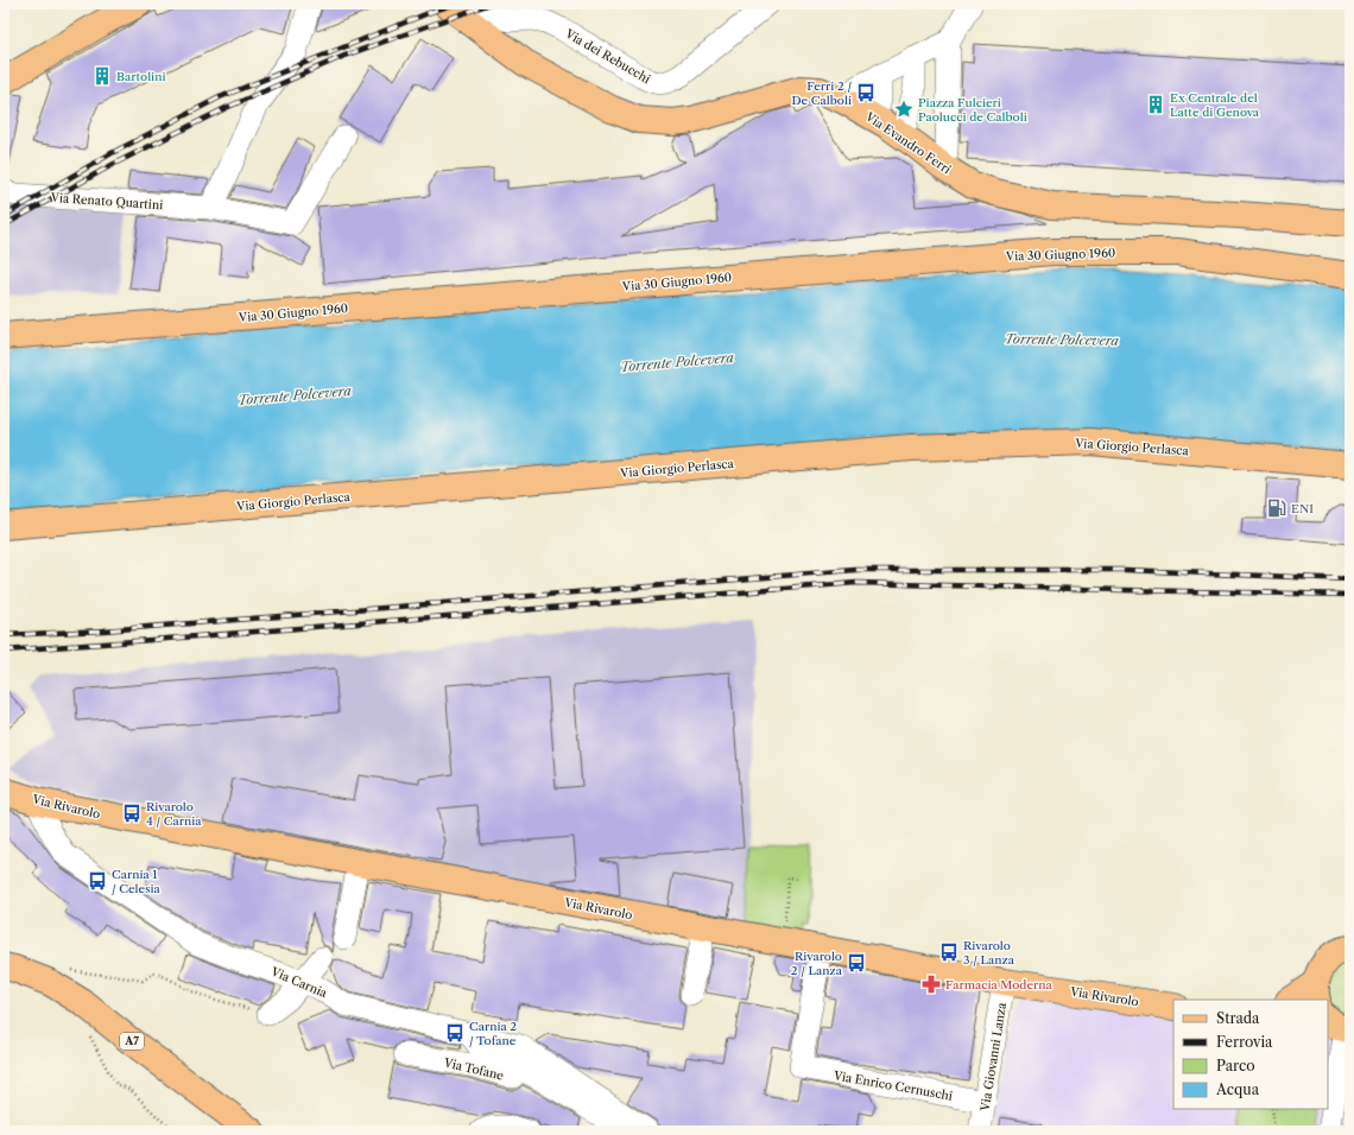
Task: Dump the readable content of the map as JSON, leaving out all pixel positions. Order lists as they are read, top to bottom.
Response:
{
  "streets": {
    "main road": [
      "Via Evandro Ferri",
      "Via 30 Giugno 1960",
      "Via Giorgio Perlasca",
      "Via Rivarolo",
      "A7"
    ],
    "street": [
      "Via dei Rebucchi",
      "Via Renato Quartini",
      "Via Carnia",
      "Via Giovanni Lanza",
      "Via Tofane",
      "Via Enrico Cernuschi"
    ]
  },
  "crossings": [
    ["Via Rivarolo", "Via Carnia"],
    ["Via Rivarolo", "Via Giovanni Lanza"],
    ["Via Rivarolo", "Via Enrico Cernuschi"],
    ["Via Carnia", "Via Tofane"],
    ["Via Giovanni Lanza", "Via Enrico Cernuschi"]
  ],
  "water": ["Torrente Polcevera"],
  "places": {
    "building": ["Bartolini", "Ex Centrale del Latte di Genova"],
    "bus stop": [
      "Ferri 2 / De Calboli",
      "Rivarolo 4 / Carnia",
      "Carnia 1 / Celesia",
      "Rivarolo 3 / Lanza",
      "Rivarolo 2 / Lanza",
      "Carnia 2 / Tofane"
    ],
    "place": ["Piazza Fulcieri Paolucci de Calboli"],
    "fuel station": ["ENI"],
    "pharmacy": ["Farmacia Moderna"]
  },
  "legend": [
    "Strada",
    "Ferrovia",
    "Parco",
    "Acqua"
  ]
}
